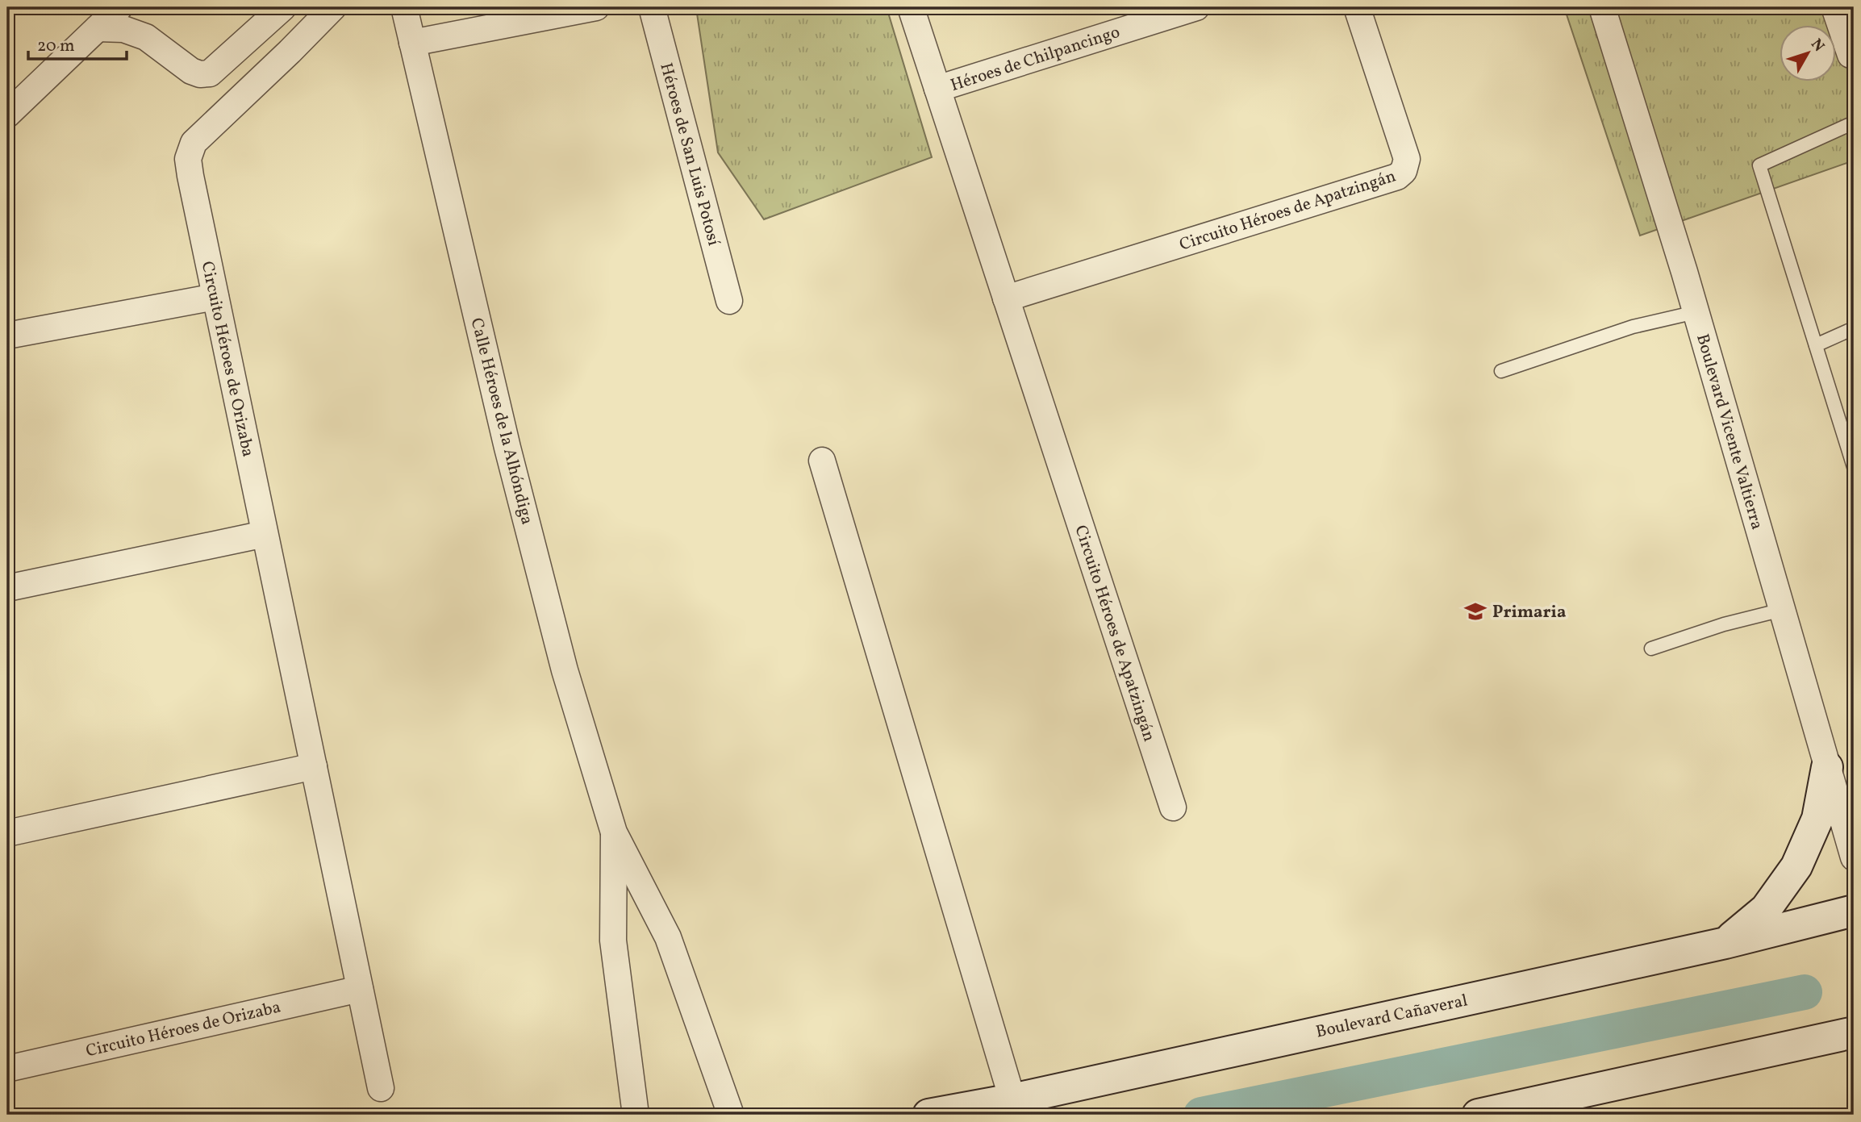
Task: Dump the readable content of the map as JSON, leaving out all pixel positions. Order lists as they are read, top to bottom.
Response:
{
  "streets": {
    "street": [
      "Héroes de Chilpancingo",
      "Héroes de San Luis Potosí",
      "Circuito Héroes de Apatzingán",
      "Circuito Héroes de Orizaba",
      "Calle Héroes de la Alhóndiga",
      "Boulevard Vicente Valtierra",
      "Boulevard Cañaveral"
    ]
  },
  "crossings": [
    ["Héroes de Chilpancingo", "Circuito Héroes de Apatzingán"]
  ],
  "places": {
    "school or university": ["Primaria"]
  },
  "scale_bar": "20 m",
  "north": "top right"
}
